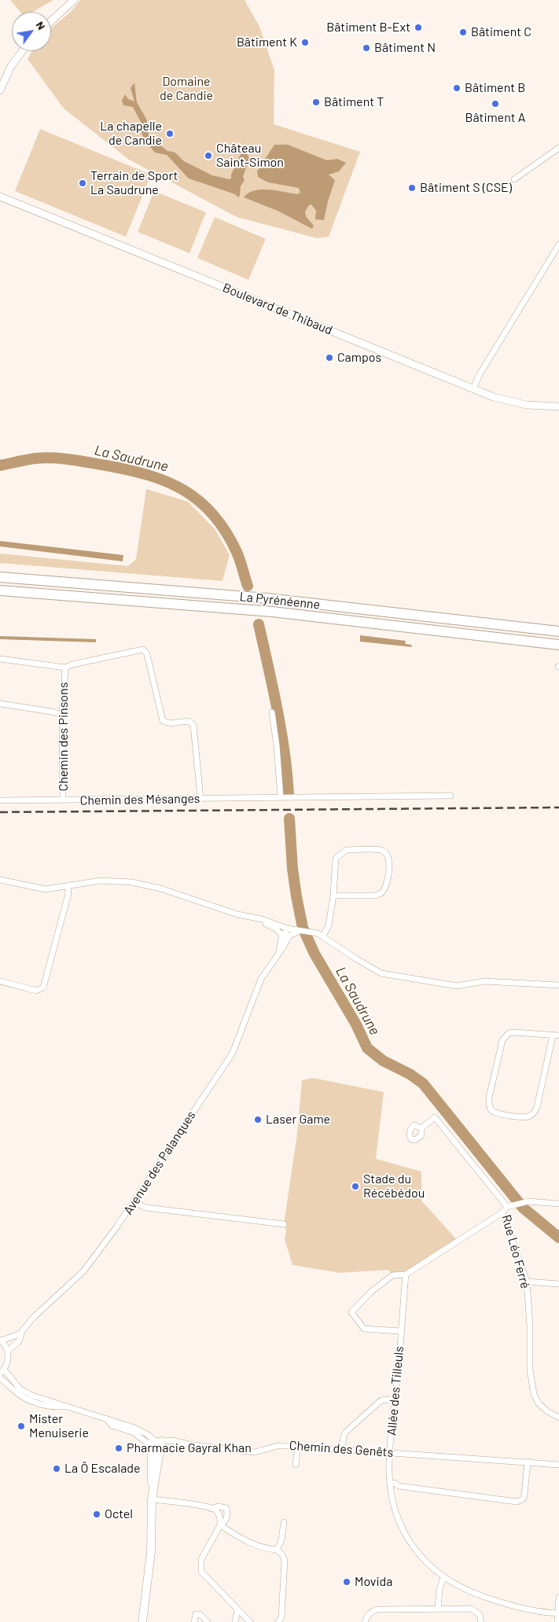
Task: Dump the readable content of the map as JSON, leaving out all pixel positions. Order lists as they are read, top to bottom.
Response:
{
  "streets": {
    "highway": ["La Pyrénéenne"],
    "street": [
      "Boulevard de Thibaud",
      "Chemin des Pinsons",
      "Chemin des Mésanges",
      "Avenue des Palanques",
      "Rue Léo Ferré",
      "Allée des Tilleuls",
      "Chemin des Genêts"
    ]
  },
  "crossings": [
    ["Chemin des Pinsons", "Chemin des Mésanges"],
    ["Allée des Tilleuls", "Chemin des Genêts"]
  ],
  "water": ["La Saudrune"],
  "parks": ["Domaine de Candie"],
  "places": [
    "Bâtiment B-Ext",
    "Bâtiment C",
    "Bâtiment K",
    "Bâtiment N",
    "Bâtiment B",
    "Bâtiment T",
    "Bâtiment A",
    "La chapelle de Candie",
    "Château Saint-Simon",
    "Terrain de Sport La Saudrune",
    "Bâtiment S (CSE)",
    "Campos",
    "Laser Game",
    "Stade du Récébédou",
    "Mister Menuiserie",
    "Pharmacie Gayral Khan",
    "La Ô Escalade",
    "Octel",
    "Movida"
  ],
  "north": "top right"
}
